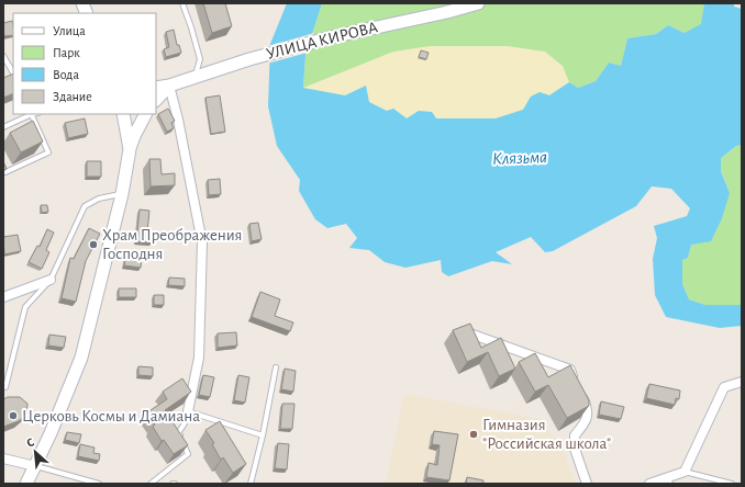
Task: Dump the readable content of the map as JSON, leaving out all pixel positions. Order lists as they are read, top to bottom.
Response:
{
  "streets": {
    "main road": ["УЛИЦА КИРОВА"]
  },
  "water": ["Клязьма"],
  "places": ["Храм Преображения Господня", "Церковь Космы и Дамиана", "Гимназия \"Российская школа\""],
  "legend": [
    "Улица",
    "Парк",
    "Вода",
    "Здание"
  ],
  "north": "top left"
}
